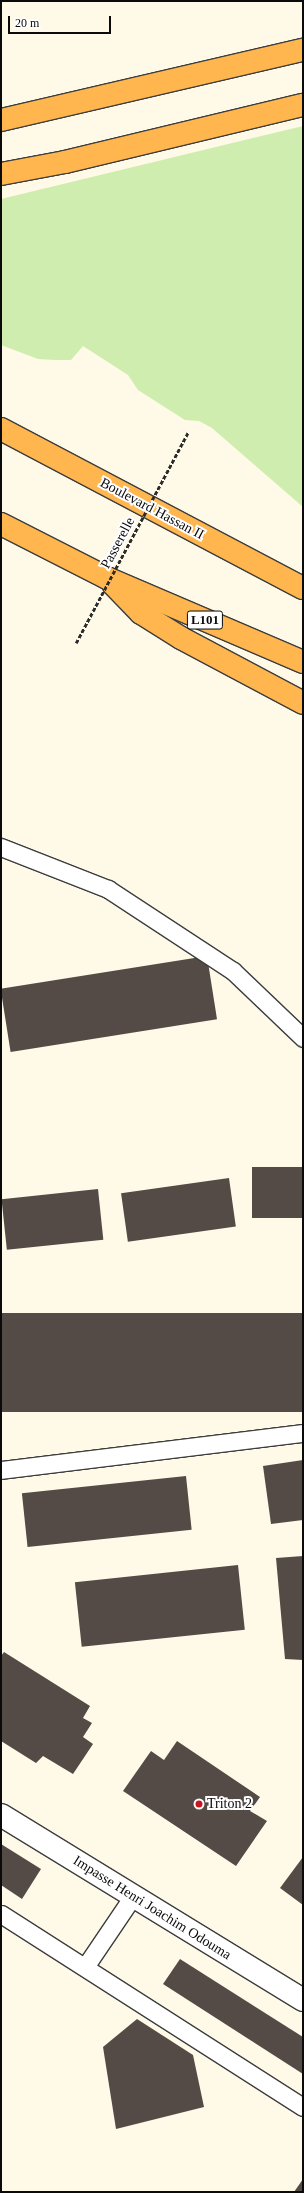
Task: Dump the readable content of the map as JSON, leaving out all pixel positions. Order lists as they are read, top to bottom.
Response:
{
  "streets": {
    "highway": ["Boulevard Hassan II", "L101"],
    "street": ["Impasse Henri Joachim Odouma"],
    "path": ["Passerelle"]
  },
  "places": ["Triton 2"],
  "scale_bar": "20 m"
}
